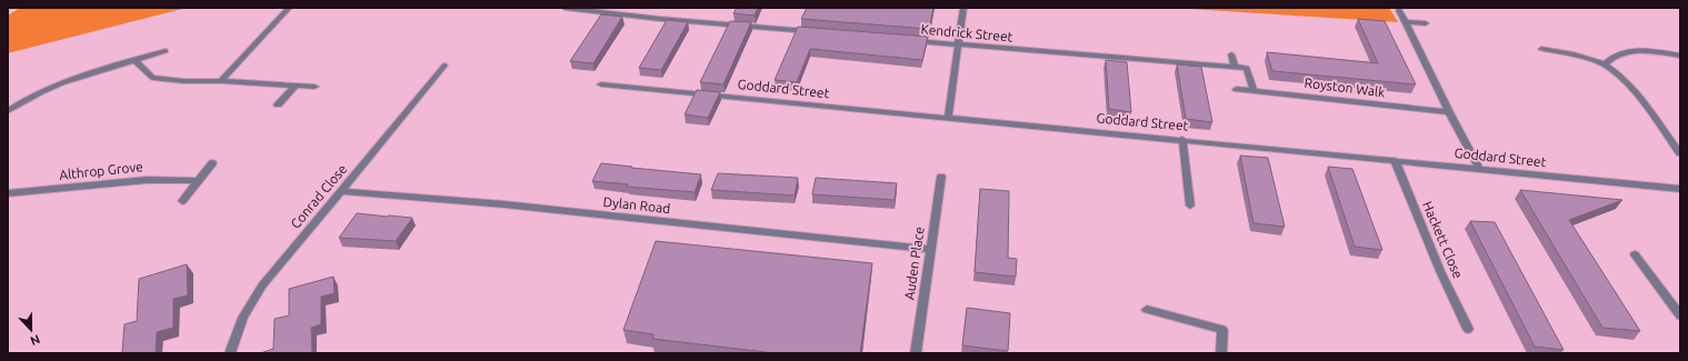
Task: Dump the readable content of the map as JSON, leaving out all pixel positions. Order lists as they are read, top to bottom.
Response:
{
  "streets": {
    "street": [
      "Kendrick Street",
      "Royston Walk",
      "Goddard Street",
      "Althrop Grove",
      "Conrad Close",
      "Dylan Road",
      "Hackett Close",
      "Auden Place"
    ]
  },
  "crossings": [
    ["Kendrick Street", "Royston Walk"],
    ["Goddard Street", "Hackett Close"],
    ["Conrad Close", "Dylan Road"],
    ["Dylan Road", "Auden Place"]
  ],
  "north": "bottom"
}
